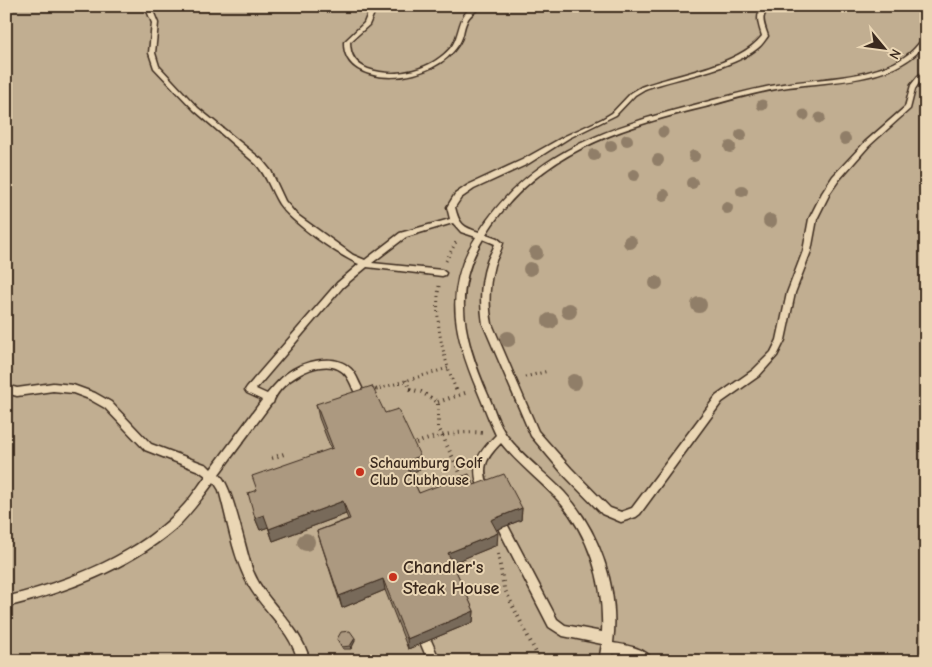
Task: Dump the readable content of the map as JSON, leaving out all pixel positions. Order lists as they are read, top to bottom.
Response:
{
  "places": ["Schaumburg Golf Club Clubhouse", "Chandler's Steak House"],
  "north": "bottom right"
}
